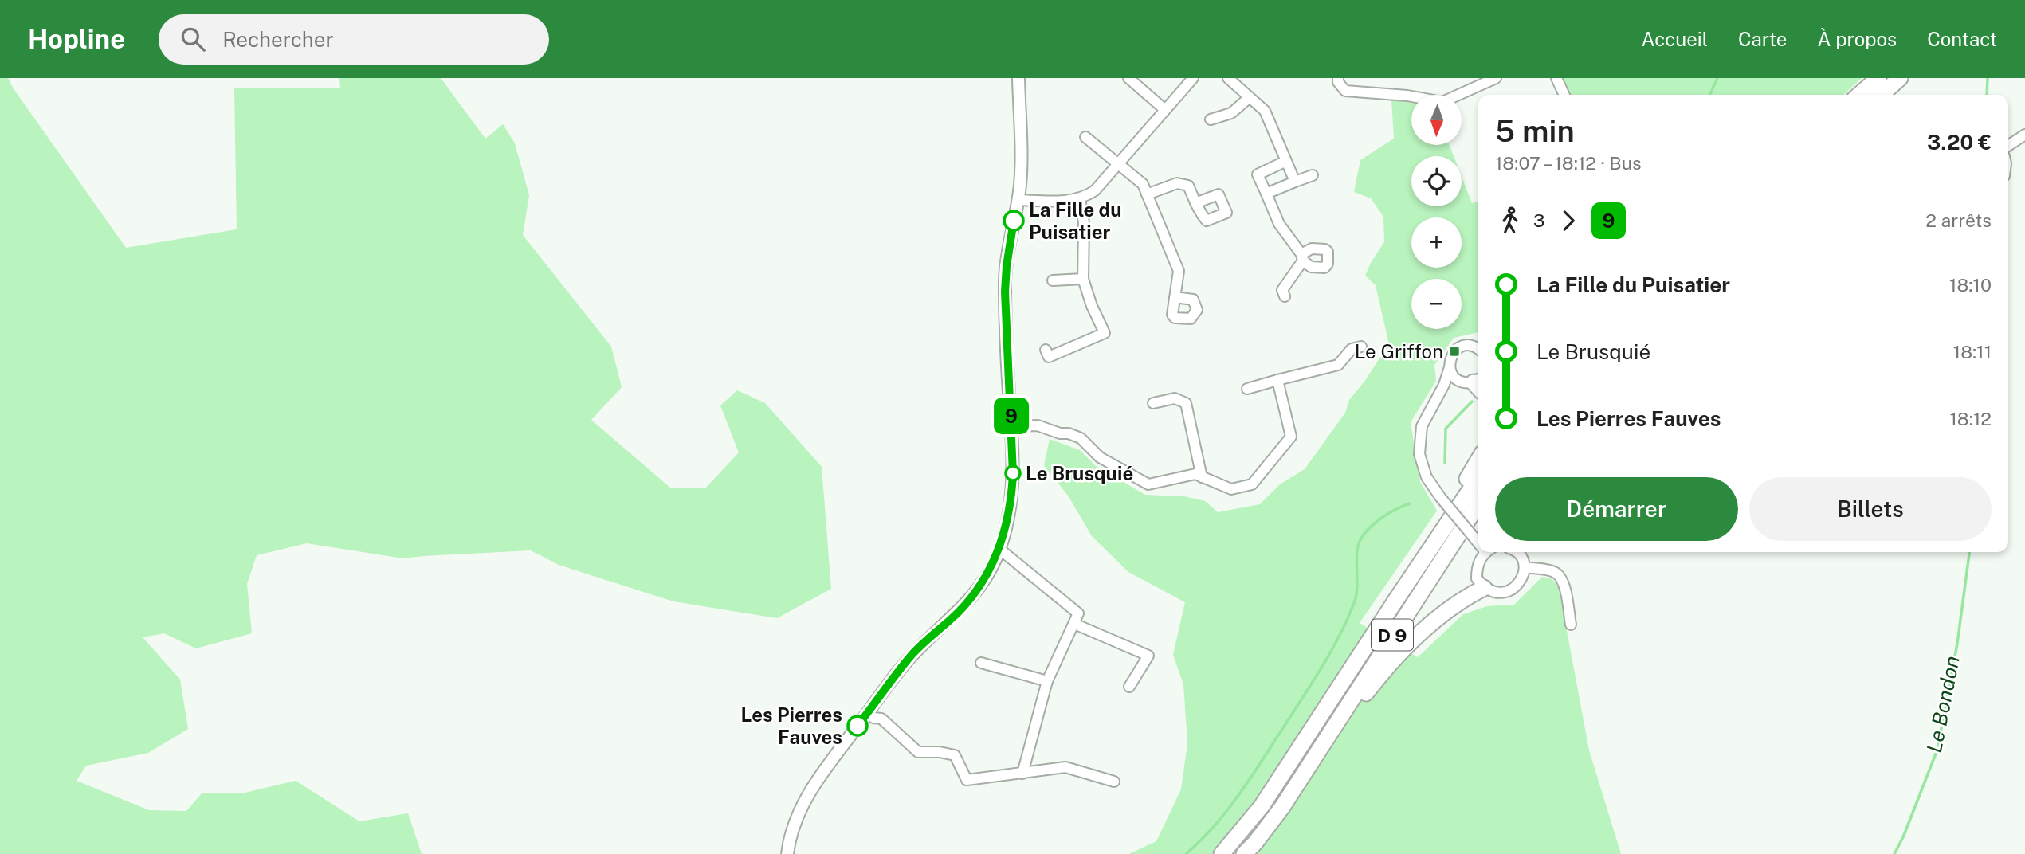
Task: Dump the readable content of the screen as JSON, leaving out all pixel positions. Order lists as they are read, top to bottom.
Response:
{
  "streets": {
    "highway": ["D 9"]
  },
  "water": ["Le Bondon"],
  "places": {
    "other": ["La Fille du Puisatier", "Le Brusquié", "Les Pierres Fauves"],
    "transit": ["Le Griffon"]
  },
  "lines": ["bus line 9"],
  "north": "bottom",
  "page": {
    "header": "Hopline",
    "search": "Rechercher",
    "nav": [
      "Accueil",
      "Carte",
      "À propos",
      "Contact"
    ],
    "on_map": "9",
    "map_buttons": ["+", "−"],
    "heading": ["5 min", "18:07 – 18:12 · Bus", "3.20 €"],
    "legs": ["3", "9", "2 arrêts"],
    "list": [
      {
        "name": "La Fille du Puisatier",
        "value": "18:10"
      },
      {
        "name": "Le Brusquié",
        "value": "18:11"
      },
      {
        "name": "Les Pierres Fauves",
        "value": "18:12"
      }
    ],
    "buttons": ["Démarrer", "Billets"]
  }
}
